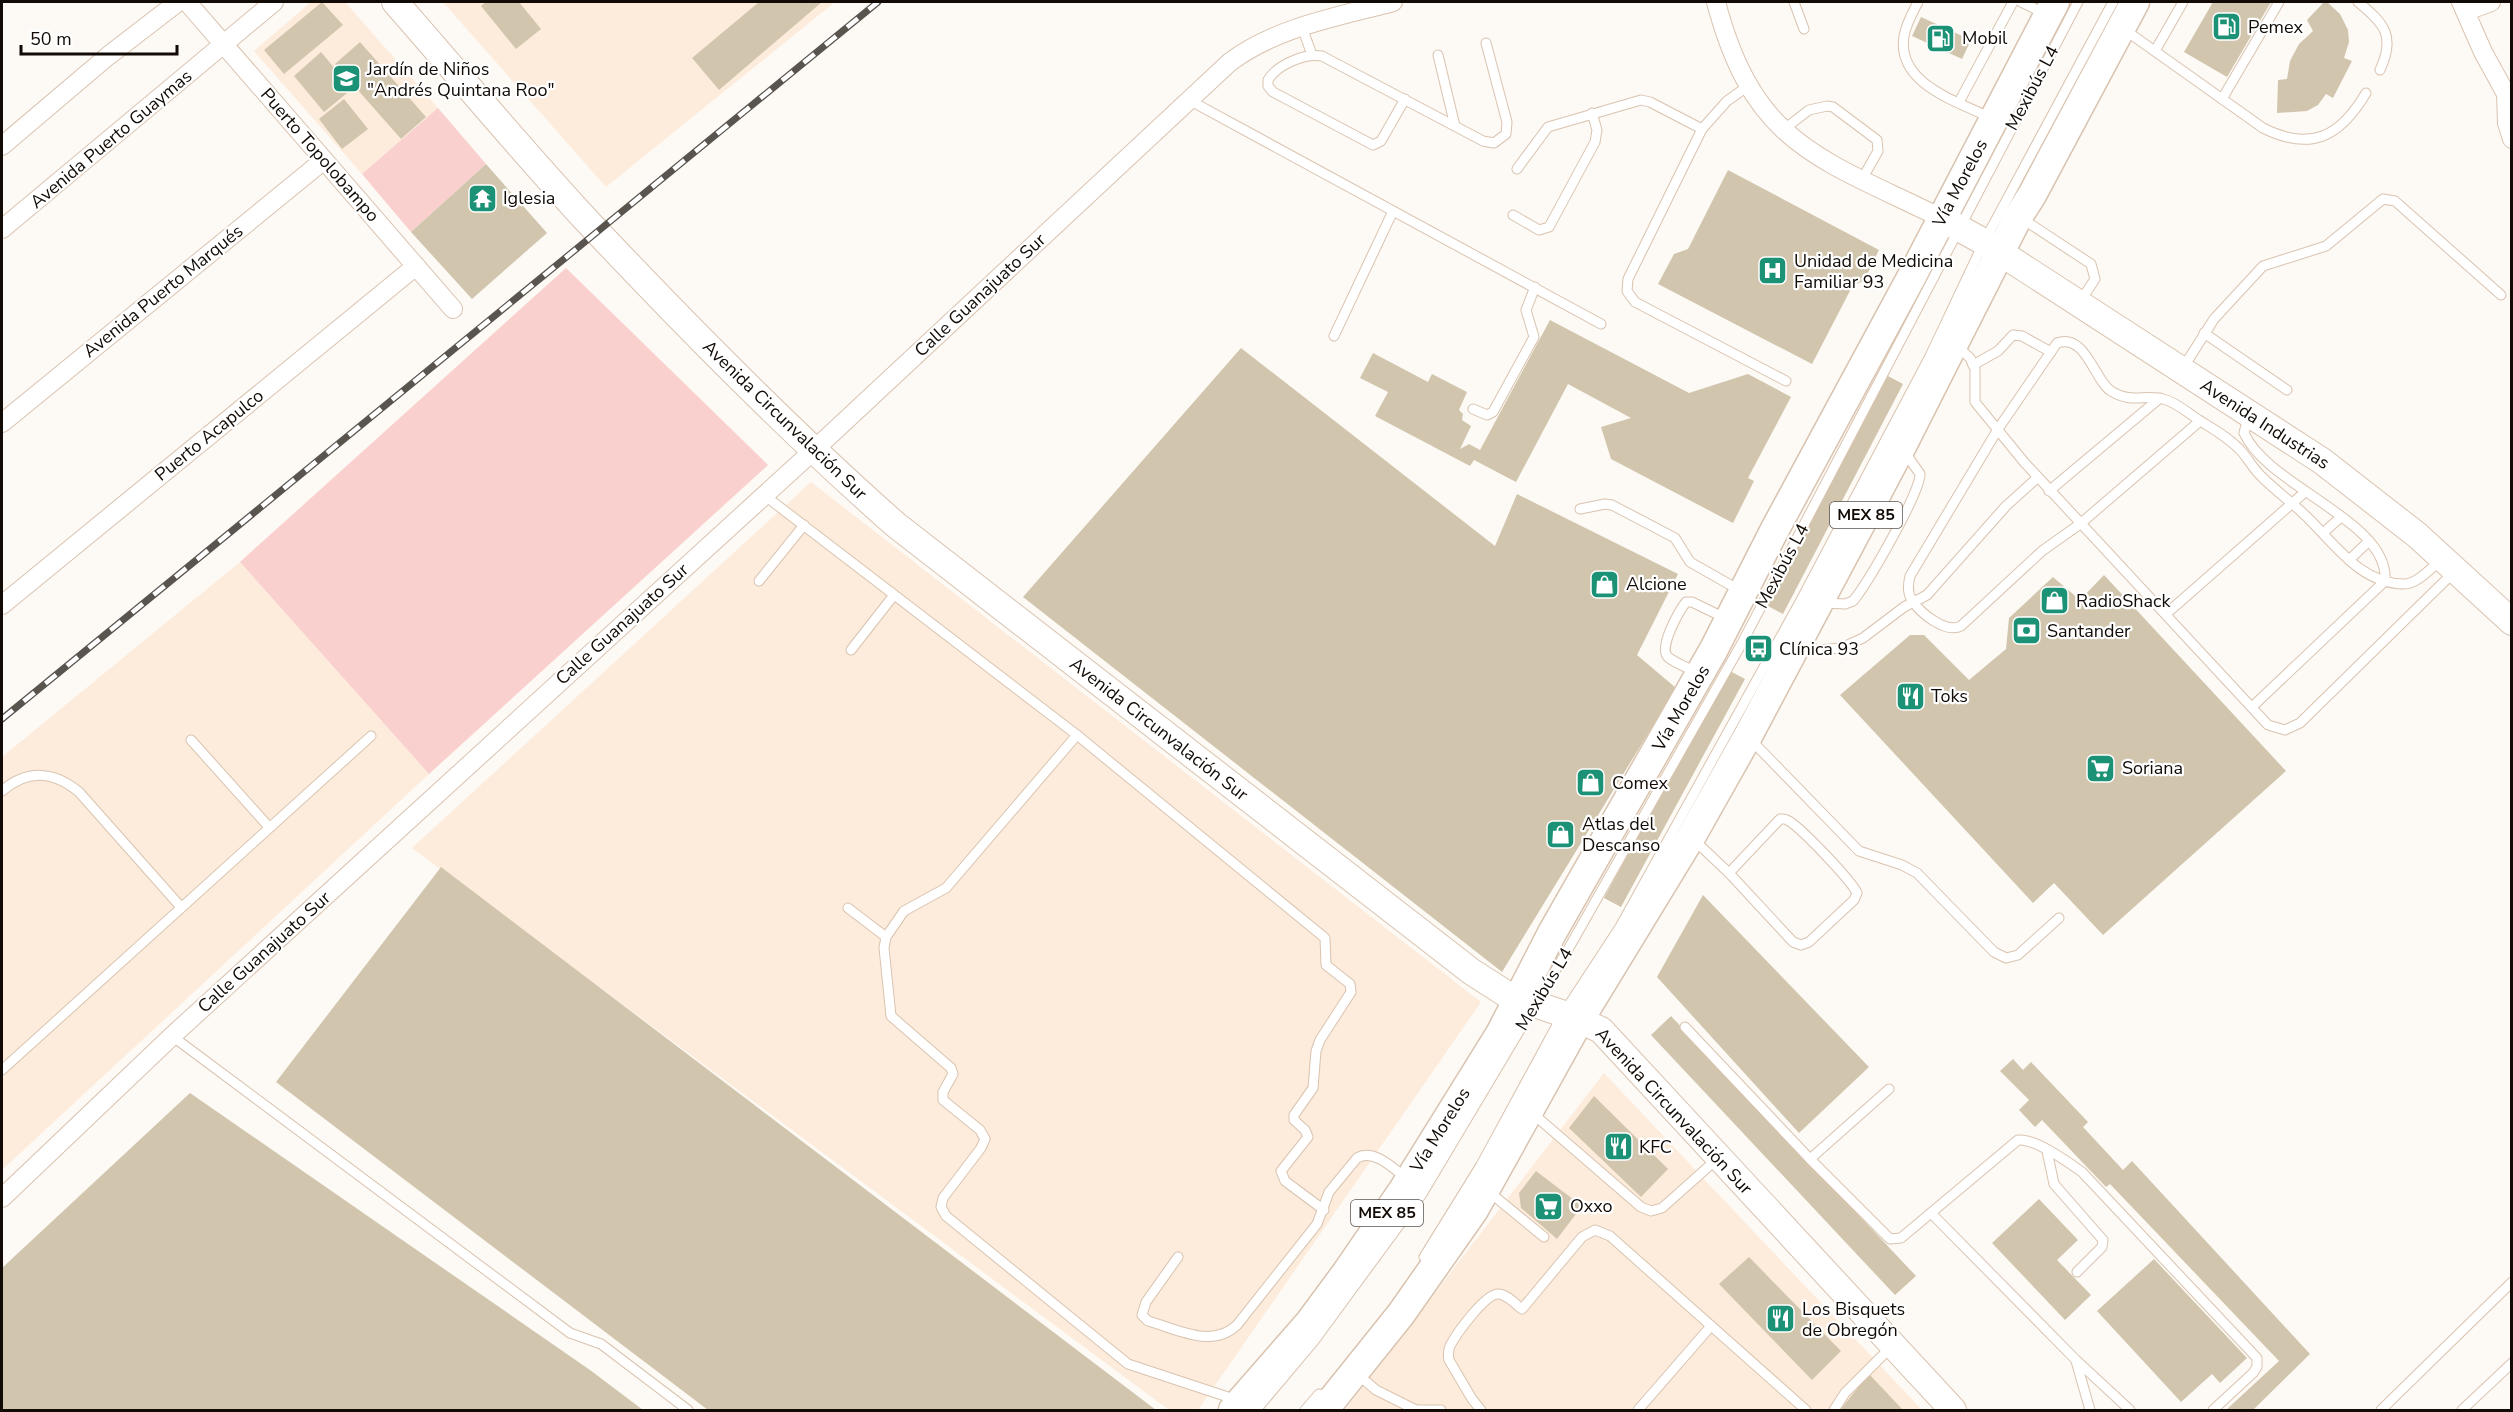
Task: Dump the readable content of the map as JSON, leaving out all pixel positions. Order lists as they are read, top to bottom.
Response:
{
  "streets": {
    "main road": ["Vía Morelos", "MEX 85"],
    "street": [
      "Avenida Puerto Guaymas",
      "Puerto Topolobampo",
      "Avenida Puerto Marqués",
      "Calle Guanajuato Sur",
      "Avenida Circunvalación Sur",
      "Avenida Industrias",
      "Puerto Acapulco"
    ],
    "lane": ["Mexibús L4"]
  },
  "crossings": [
    ["Mexibús L4", "Vía Morelos"],
    ["Mexibús L4", "Avenida Circunvalación Sur"],
    ["Mexibús L4", "Avenida Industrias"],
    ["Mexibús L4", "MEX 85"],
    ["Avenida Puerto Guaymas", "Puerto Topolobampo"],
    ["Puerto Topolobampo", "Avenida Puerto Marqués"],
    ["Puerto Topolobampo", "Puerto Acapulco"],
    ["Vía Morelos", "Avenida Circunvalación Sur"],
    ["Vía Morelos", "Avenida Industrias"],
    ["Calle Guanajuato Sur", "Avenida Circunvalación Sur"],
    ["Avenida Circunvalación Sur", "MEX 85"],
    ["Avenida Industrias", "MEX 85"]
  ],
  "places": {
    "fuel station": ["Pemex", "Mobil"],
    "school or university": ["Jardín de Niños \"Andrés Quintana Roo\""],
    "temple": ["Iglesia"],
    "hospital": ["Unidad de Medicina Familiar 93"],
    "shop": [
      "Alcione",
      "RadioShack",
      "Comex",
      "Atlas del Descanso"
    ],
    "bank": ["Santander"],
    "bus stop": ["Clínica 93"],
    "restaurant": ["Toks", "KFC", "Los Bisquets de Obregón"],
    "supermarket": ["Soriana", "Oxxo"]
  },
  "scale_bar": "50 m"
}
